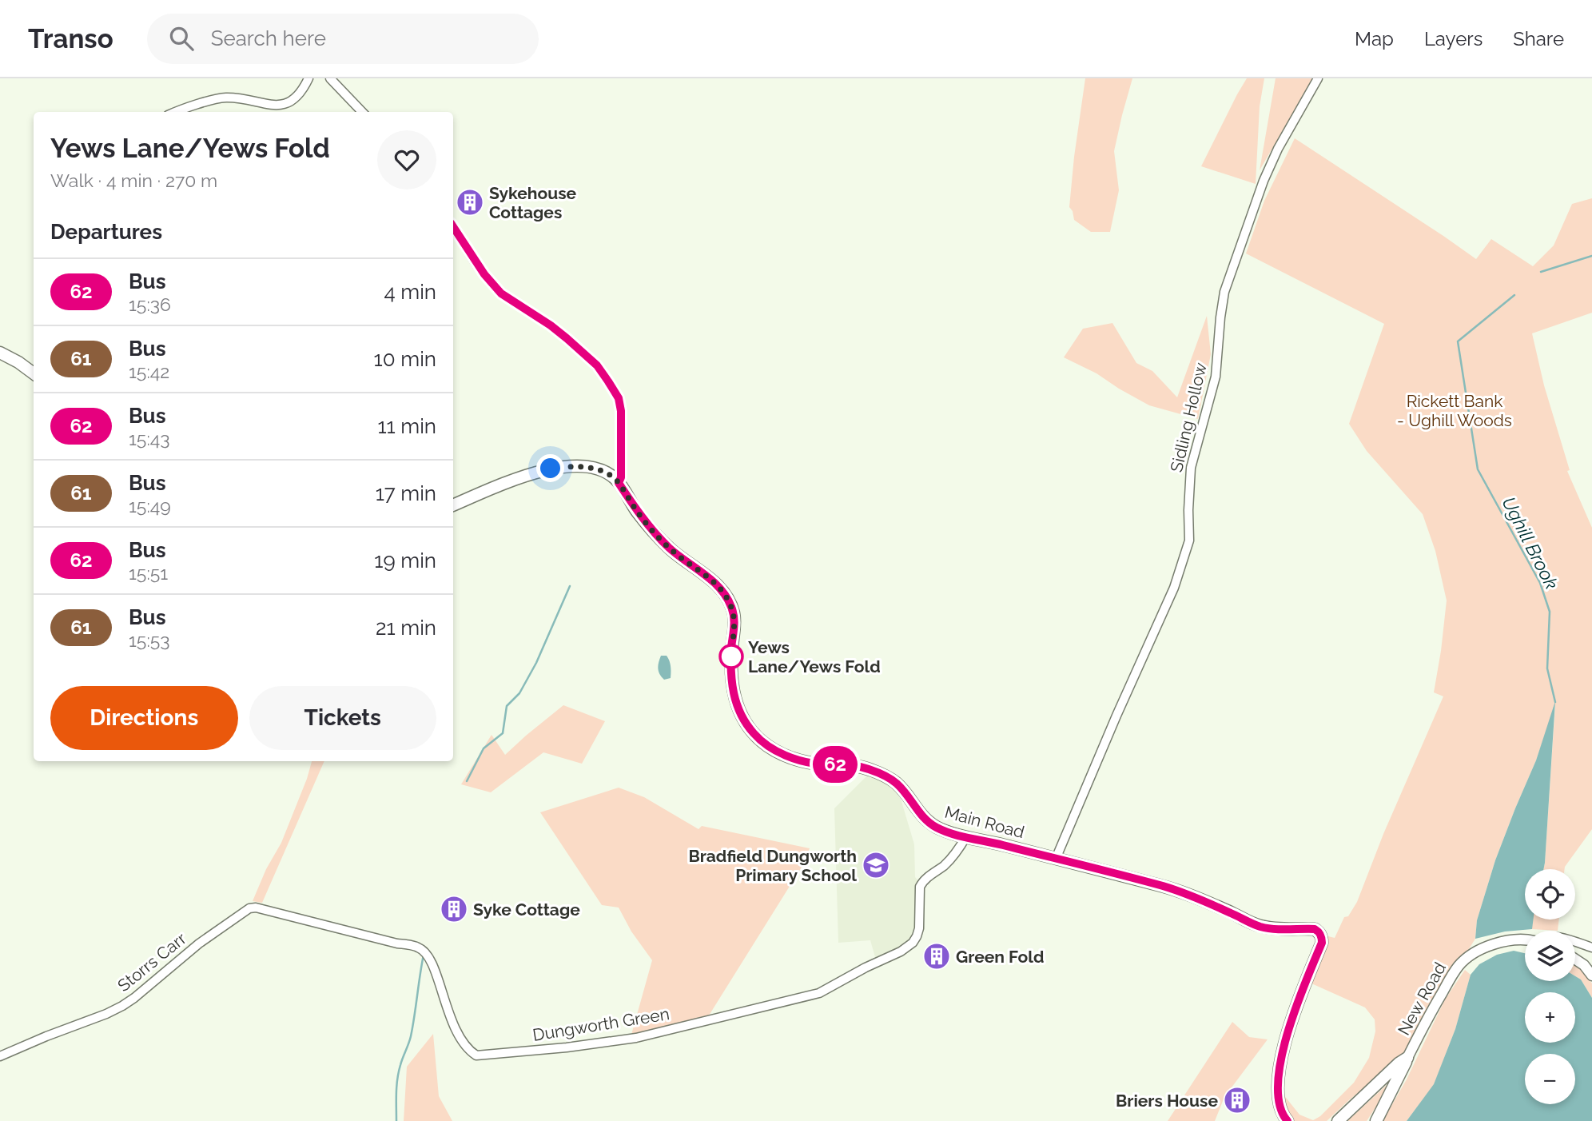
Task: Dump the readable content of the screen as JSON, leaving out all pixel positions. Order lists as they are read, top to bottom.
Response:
{
  "streets": {
    "main road": ["Main Road", "New Road"],
    "street": ["Sidling Hollow", "Storrs Carr", "Dungworth Green"]
  },
  "crossings": [
    ["Sidling Hollow", "Main Road"],
    ["Main Road", "Dungworth Green"],
    ["Storrs Carr", "Dungworth Green"]
  ],
  "water": ["Ughill Brook"],
  "parks": ["Rickett Bank - Ughill Woods"],
  "places": {
    "building": [
      "Sykehouse Cottages",
      "Syke Cottage",
      "Green Fold",
      "Briers House"
    ],
    "other": ["Yews Lane/Yews Fold"],
    "school or university": ["Bradfield Dungworth Primary School"]
  },
  "lines": ["bus line 62"],
  "page": {
    "header": "Transo",
    "search": "Search here",
    "nav": ["Map", "Layers", "Share"],
    "on_map": "62",
    "heading": [
      ["Yews Lane/Yews Fold", "Walk · 4 min · 270 m"],
      "Departures"
    ],
    "list": [
      {
        "mark": "62",
        "name": "Bus",
        "note": "15:36",
        "value": "4 min"
      },
      {
        "mark": "61",
        "name": "Bus",
        "note": "15:42",
        "value": "10 min"
      },
      {
        "mark": "62",
        "name": "Bus",
        "note": "15:43",
        "value": "11 min"
      },
      {
        "mark": "61",
        "name": "Bus",
        "note": "15:49",
        "value": "17 min"
      },
      {
        "mark": "62",
        "name": "Bus",
        "note": "15:51",
        "value": "19 min"
      },
      {
        "mark": "61",
        "name": "Bus",
        "note": "15:53",
        "value": "21 min"
      }
    ],
    "buttons": ["Directions", "Tickets"],
    "map_buttons": ["+", "−"]
  }
}
